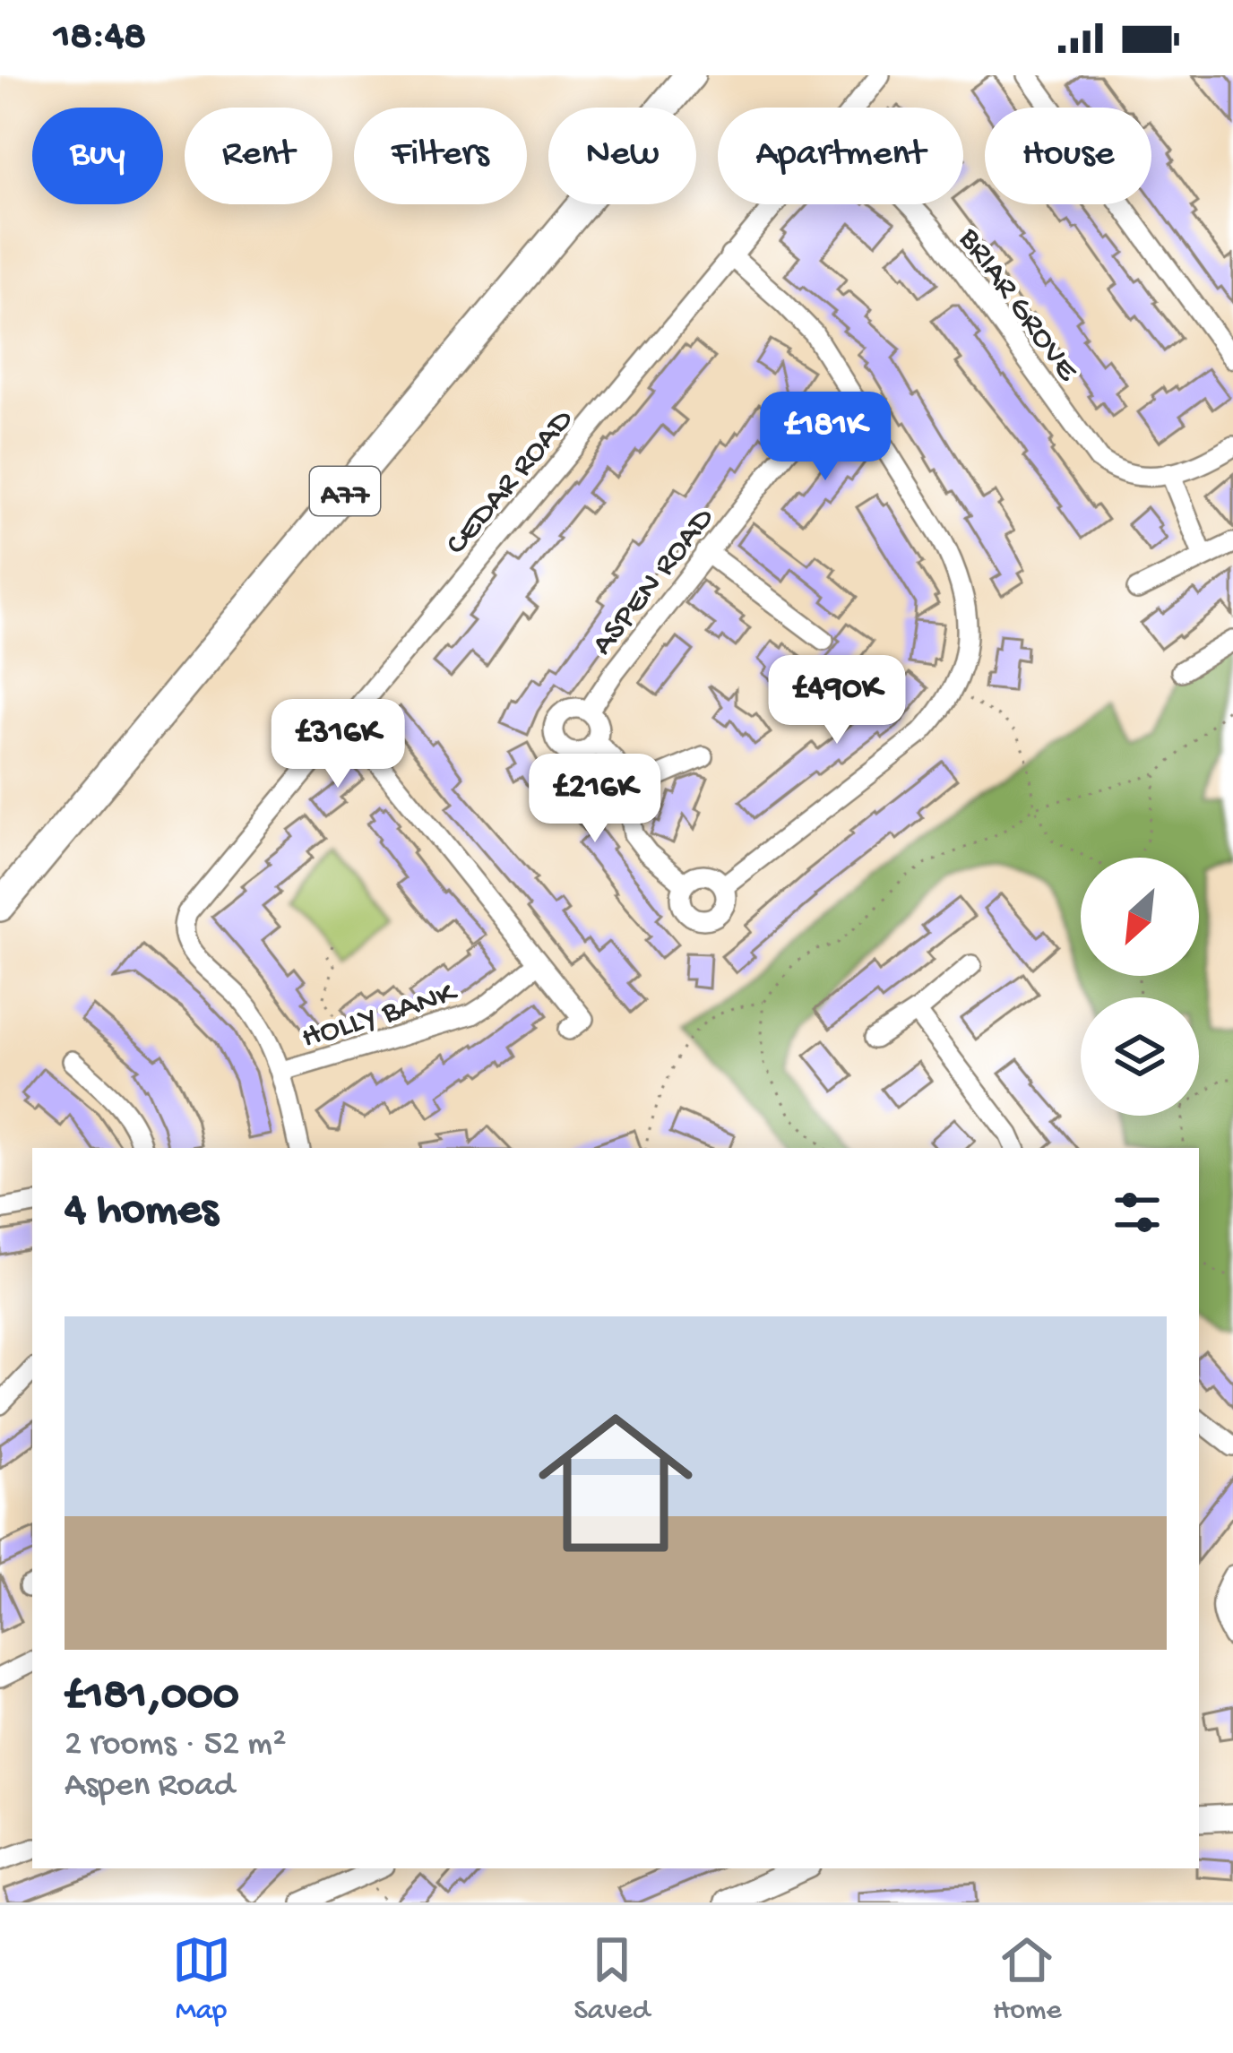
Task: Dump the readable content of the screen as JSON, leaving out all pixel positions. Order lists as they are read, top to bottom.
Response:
{
  "streets": {
    "highway": ["A77"],
    "street": [
      "BRIAR GROVE",
      "CEDAR ROAD",
      "ASPEN ROAD",
      "HOLLY BANK"
    ]
  },
  "crossings": [
    ["CEDAR ROAD", "HOLLY BANK"]
  ],
  "north": "bottom left",
  "page": {
    "status": "18:48",
    "chip": [
      "Buy",
      "Rent",
      "Filters",
      "New",
      "Apartment",
      "House"
    ],
    "price": [
      "£181K",
      "£490K",
      "£316K",
      "£216K"
    ],
    "heading": "4 homes",
    "list": [
      {
        "name": "£181,000",
        "note": "2 rooms · 52 m² · Aspen Road"
      }
    ],
    "tabs": ["Map", "Saved", "Home"]
  }
}
